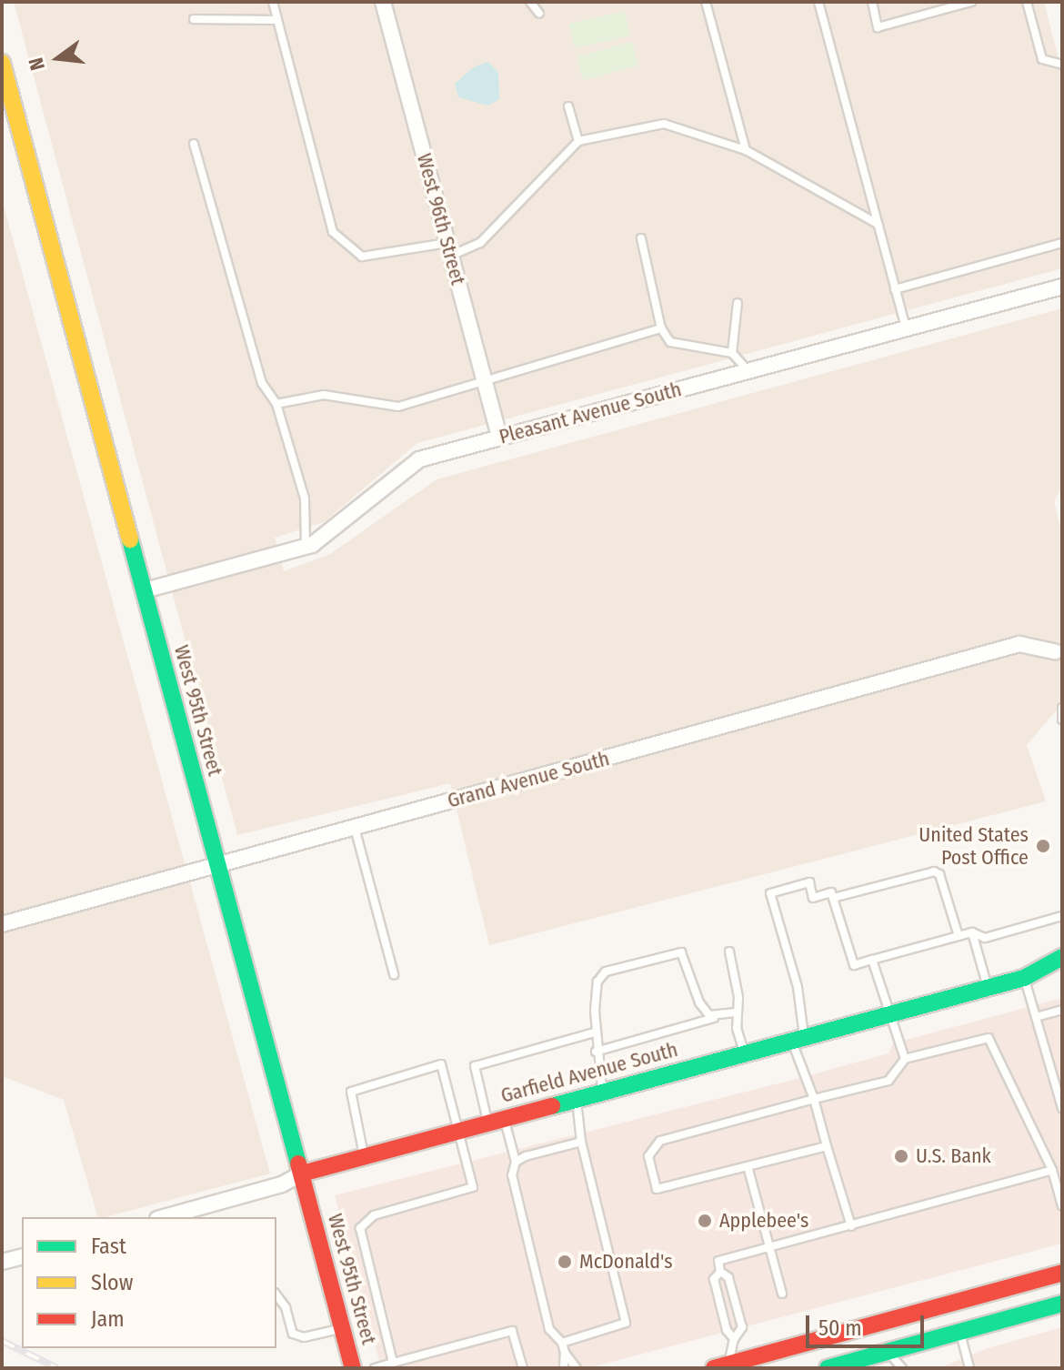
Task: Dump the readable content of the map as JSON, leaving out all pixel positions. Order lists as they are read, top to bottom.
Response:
{
  "streets": {
    "street": [
      "West 96th Street",
      "Pleasant Avenue South",
      "West 95th Street",
      "Grand Avenue South",
      "Garfield Avenue South"
    ]
  },
  "crossings": [
    ["West 96th Street", "Pleasant Avenue South"],
    ["Pleasant Avenue South", "West 95th Street"],
    ["West 95th Street", "Grand Avenue South"],
    ["West 95th Street", "Garfield Avenue South"]
  ],
  "places": [
    "United States Post Office",
    "U.S. Bank",
    "Applebee's",
    "McDonald's"
  ],
  "legend": ["Fast", "Slow", "Jam"],
  "scale_bar": "50 m",
  "north": "left"
}
